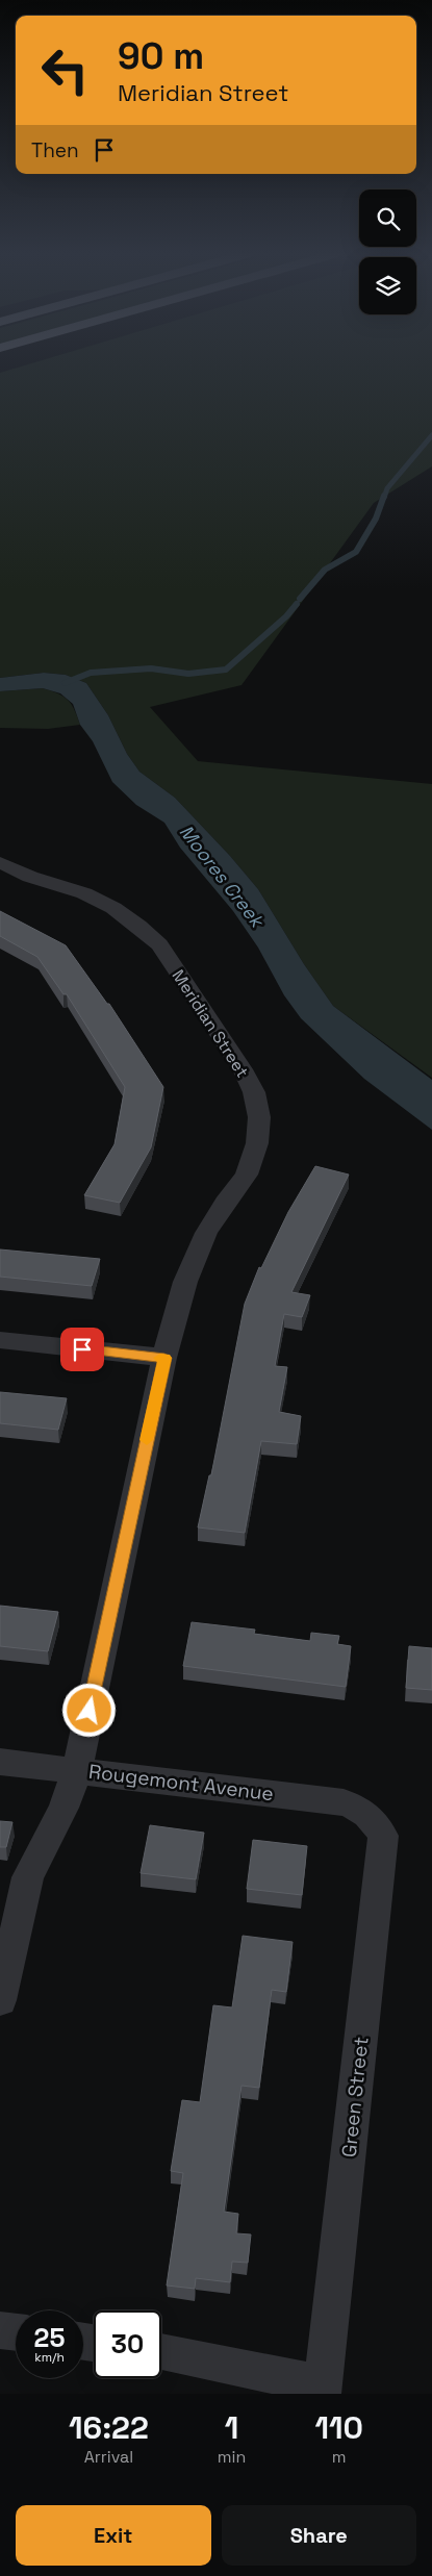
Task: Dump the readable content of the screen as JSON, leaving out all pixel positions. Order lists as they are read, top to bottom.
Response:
{
  "streets": {
    "street": ["Meridian Street", "Rougemont Avenue", "Green Street"]
  },
  "crossings": [
    ["Meridian Street", "Rougemont Avenue"],
    ["Rougemont Avenue", "Green Street"]
  ],
  "water": ["Moores Creek"],
  "page": {
    "turn": ["90 m", "Meridian Street"],
    "then": "Then",
    "speed": "25 km/h",
    "limit": "30",
    "eta": [
      "16:22",
      "Arrival",
      "1",
      "min",
      "110",
      "m"
    ],
    "buttons": ["Exit", "Share"]
  }
}
